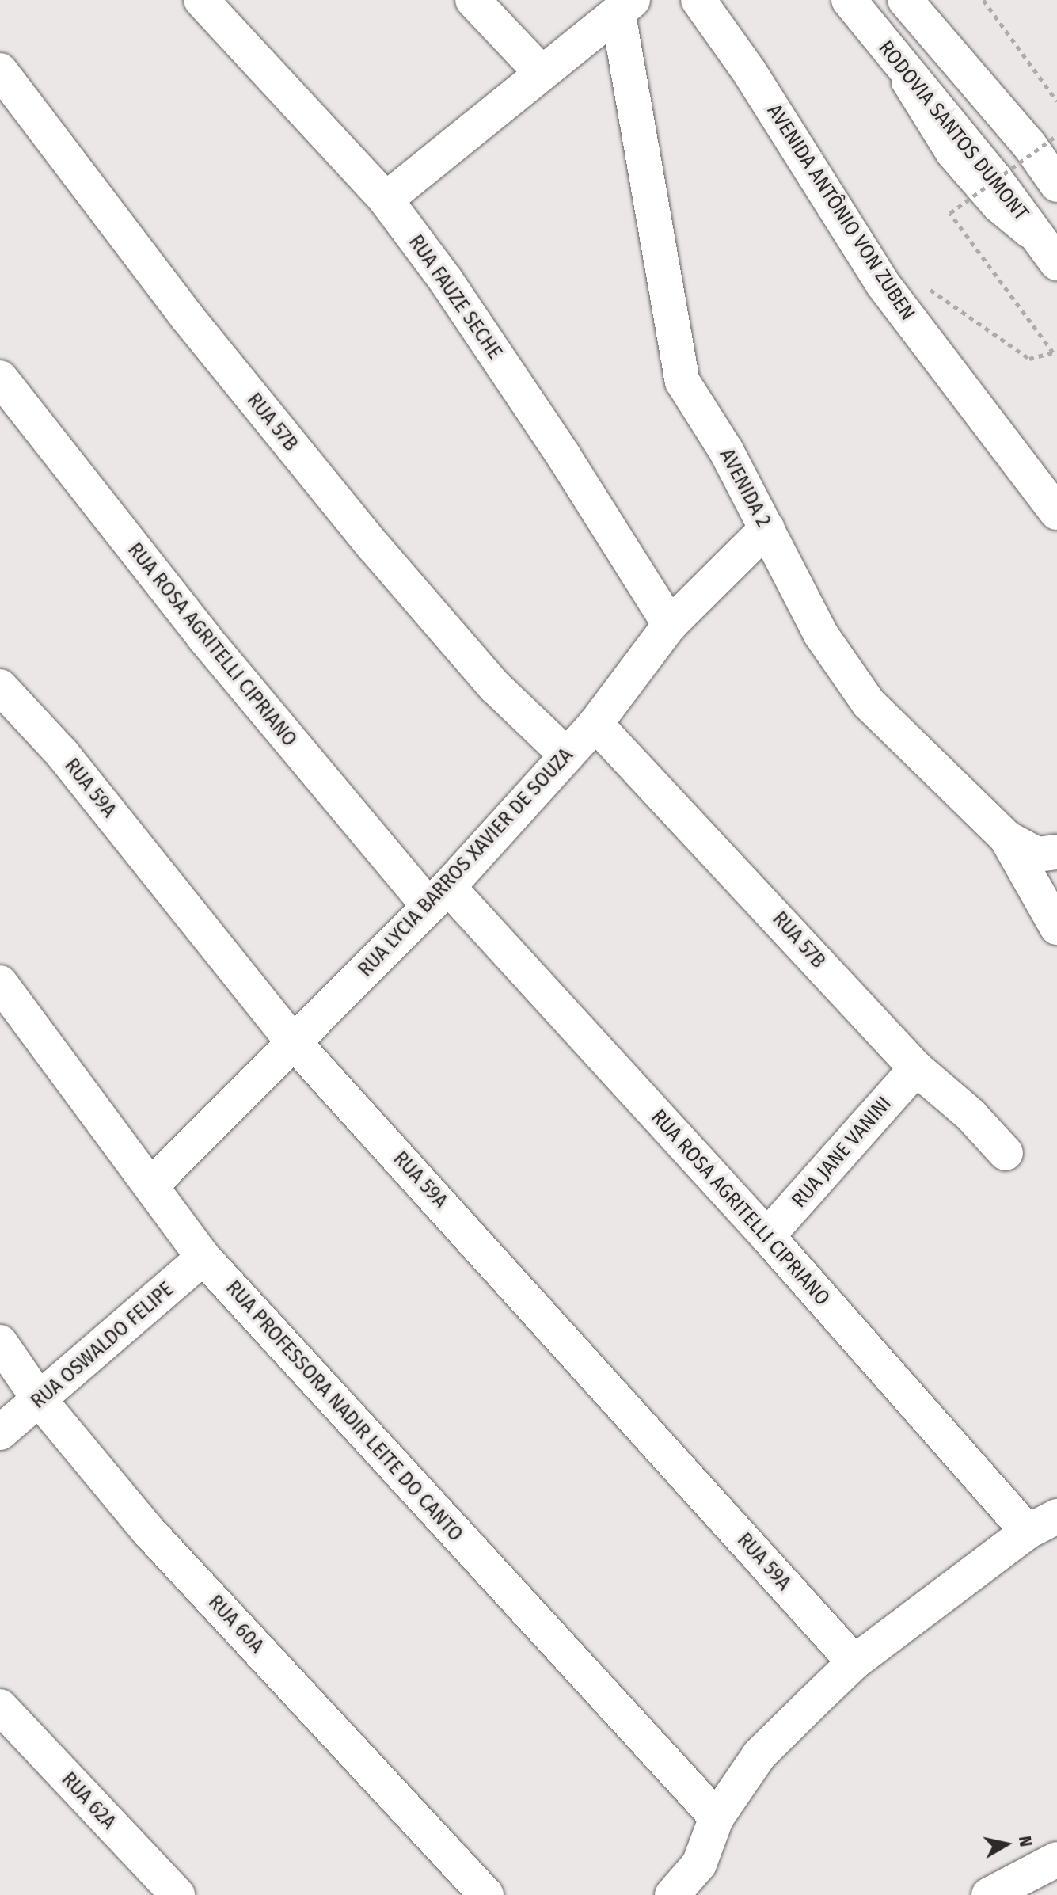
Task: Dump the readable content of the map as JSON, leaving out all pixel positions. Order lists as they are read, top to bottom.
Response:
{
  "streets": {
    "main road": [
      "RODOVIA SANTOS DUMONT",
      "AVENIDA ANTÔNIO VON ZUBEN",
      "RUA FAUZE SECHE",
      "RUA 57B",
      "AVENIDA 2",
      "RUA ROSA AGRITELLI CIPRIANO",
      "RUA 59A",
      "RUA LYCIA BARROS XAVIER DE SOUZA",
      "RUA JANE VANINI",
      "RUA OSWALDO FELIPE",
      "RUA PROFESSORA NADIR LEITE DO CANTO",
      "RUA 60A",
      "RUA 62A"
    ]
  },
  "crossings": [
    ["RUA FAUZE SECHE", "RUA LYCIA BARROS XAVIER DE SOUZA"],
    ["RUA 57B", "RUA LYCIA BARROS XAVIER DE SOUZA"],
    ["RUA 57B", "RUA JANE VANINI"],
    ["AVENIDA 2", "RUA LYCIA BARROS XAVIER DE SOUZA"],
    ["RUA ROSA AGRITELLI CIPRIANO", "RUA LYCIA BARROS XAVIER DE SOUZA"],
    ["RUA ROSA AGRITELLI CIPRIANO", "RUA JANE VANINI"],
    ["RUA 59A", "RUA LYCIA BARROS XAVIER DE SOUZA"],
    ["RUA LYCIA BARROS XAVIER DE SOUZA", "RUA PROFESSORA NADIR LEITE DO CANTO"],
    ["RUA OSWALDO FELIPE", "RUA PROFESSORA NADIR LEITE DO CANTO"],
    ["RUA OSWALDO FELIPE", "RUA 60A"]
  ],
  "north": "right"
}
